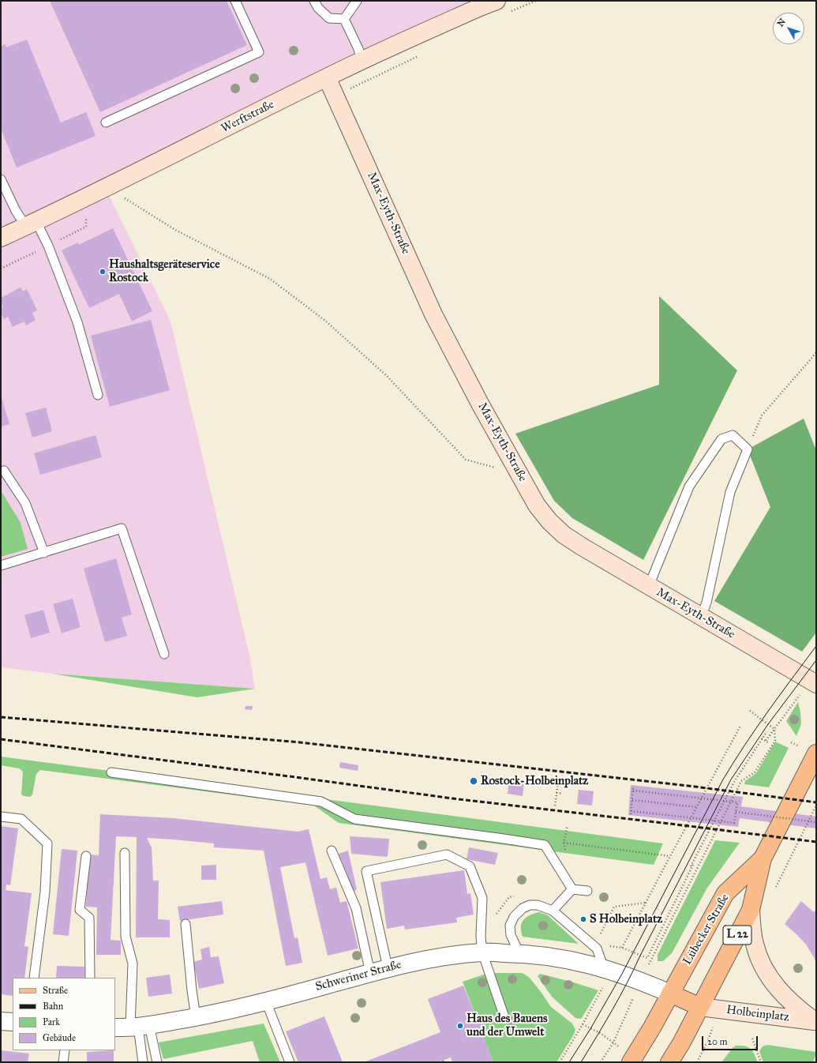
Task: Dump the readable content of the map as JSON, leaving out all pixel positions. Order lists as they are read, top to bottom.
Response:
{
  "streets": {
    "main road": ["Lübecker Straße", "L 22"],
    "street": [
      "Werftstraße",
      "Max-Eyth-Straße",
      "Schweriner Straße",
      "Holbeinplatz"
    ]
  },
  "crossings": [
    ["Werftstraße", "Max-Eyth-Straße"],
    ["Lübecker Straße", "L 22"],
    ["Lübecker Straße", "Holbeinplatz"],
    ["L 22", "Holbeinplatz"]
  ],
  "places": [
    "Haushaltsgeräteservice Rostock",
    "Rostock-Holbeinplatz",
    "S Holbeinplatz",
    "Haus des Bauens und der Umwelt"
  ],
  "legend": [
    "Straße",
    "Bahn",
    "Park",
    "Gebäude"
  ],
  "scale_bar": "20 m",
  "north": "top left"
}
